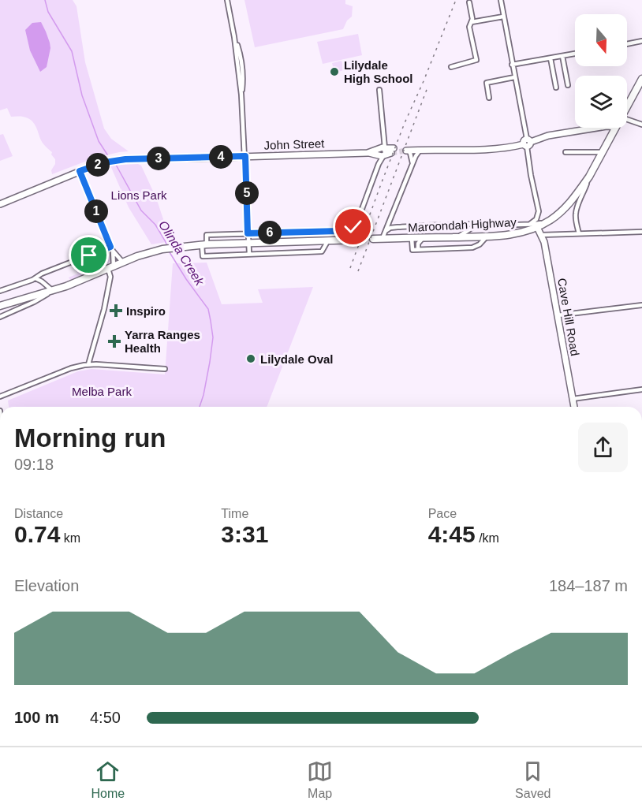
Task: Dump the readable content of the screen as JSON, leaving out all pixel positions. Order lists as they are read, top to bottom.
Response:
{
  "streets": {
    "highway": ["Maroondah Highway"],
    "main road": ["John Street", "Cave Hill Road"]
  },
  "crossings": [
    ["Maroondah Highway", "Cave Hill Road"]
  ],
  "water": ["Olinda Creek"],
  "parks": ["Lions Park", "Melba Park"],
  "places": {
    "other": ["Lilydale High School", "Lilydale Oval"],
    "health": ["Inspiro", "Yarra Ranges Health"]
  },
  "north": "bottom",
  "page": {
    "pins": [
      "4",
      "3",
      "2",
      "5",
      "1",
      "6"
    ],
    "heading": ["Morning run", "09:18"],
    "stats": [
      ["Distance", "0.74 km"],
      ["Time", "3:31"],
      ["Pace", "4:45 /km"]
    ],
    "chart": ["Elevation", "184–187 m"],
    "list": [
      {
        "name": "100 m",
        "note": "4:50"
      }
    ],
    "tabs": ["Home", "Map", "Saved"]
  }
}
